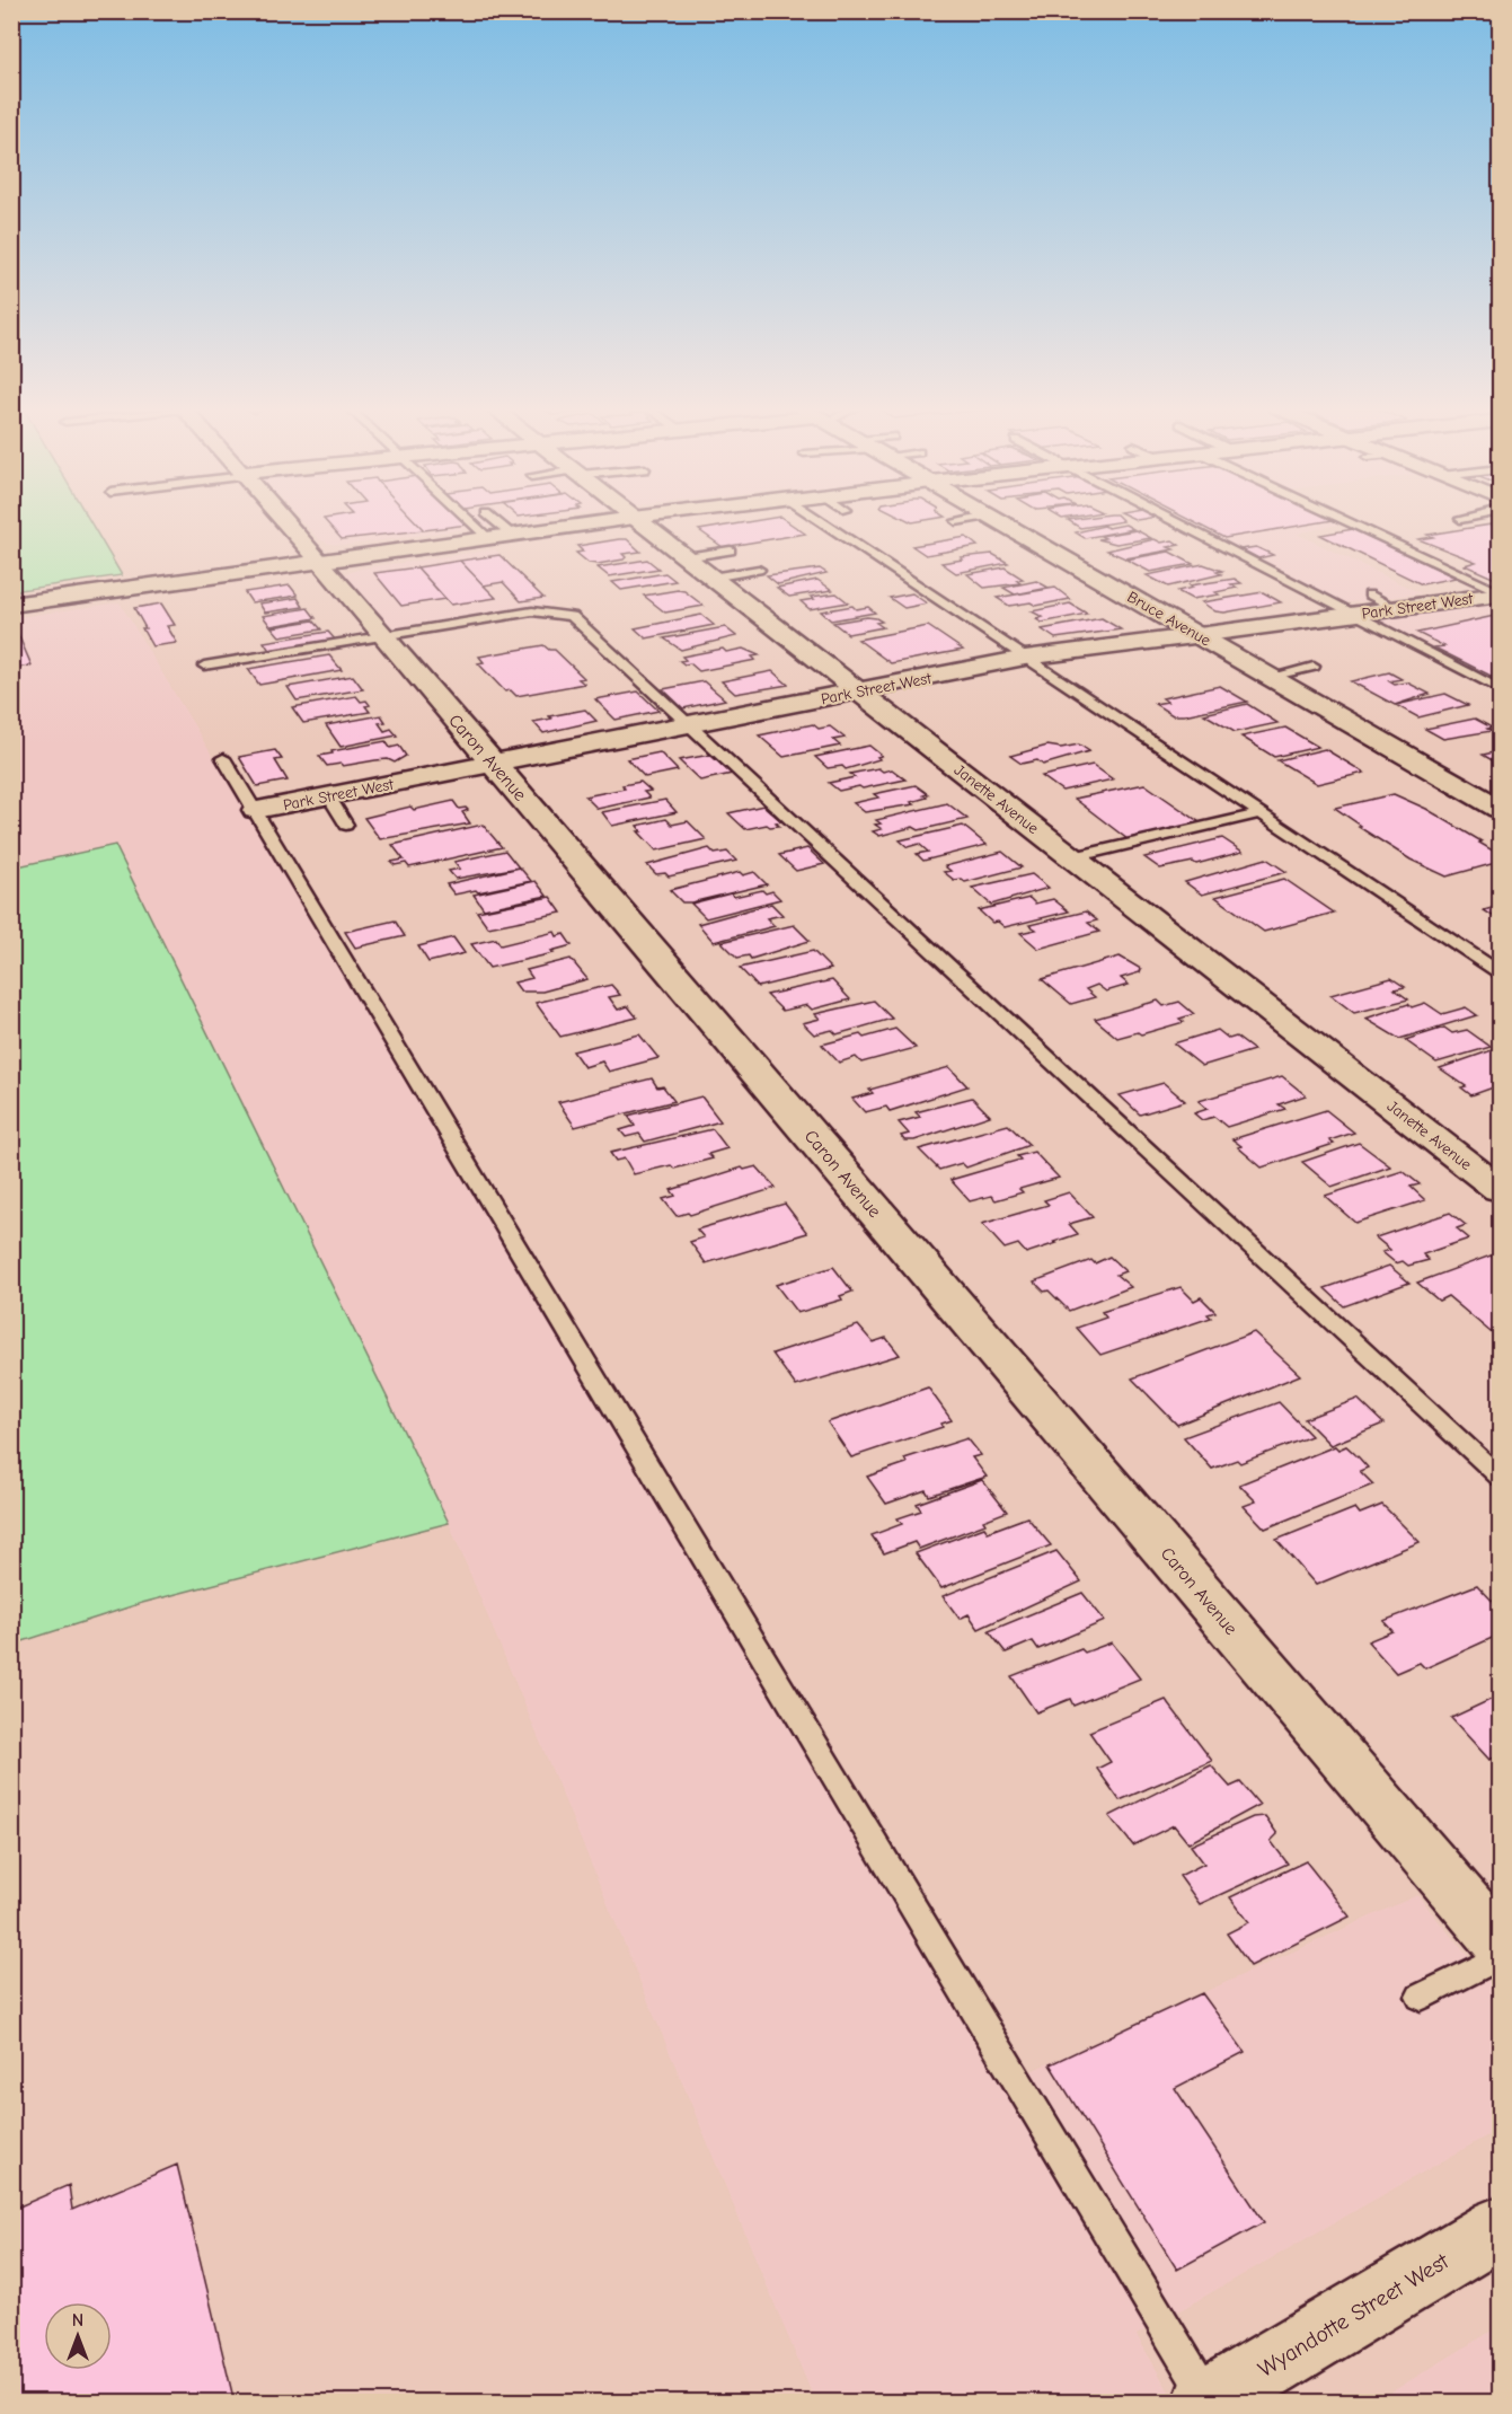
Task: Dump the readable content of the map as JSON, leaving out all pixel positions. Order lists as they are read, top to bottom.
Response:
{
  "streets": {
    "street": [
      "Park Street West",
      "Bruce Avenue",
      "Caron Avenue",
      "Janette Avenue",
      "Wyandotte Street West"
    ]
  },
  "crossings": [
    ["Park Street West", "Bruce Avenue"],
    ["Park Street West", "Caron Avenue"],
    ["Park Street West", "Janette Avenue"]
  ],
  "north": "top"
}
